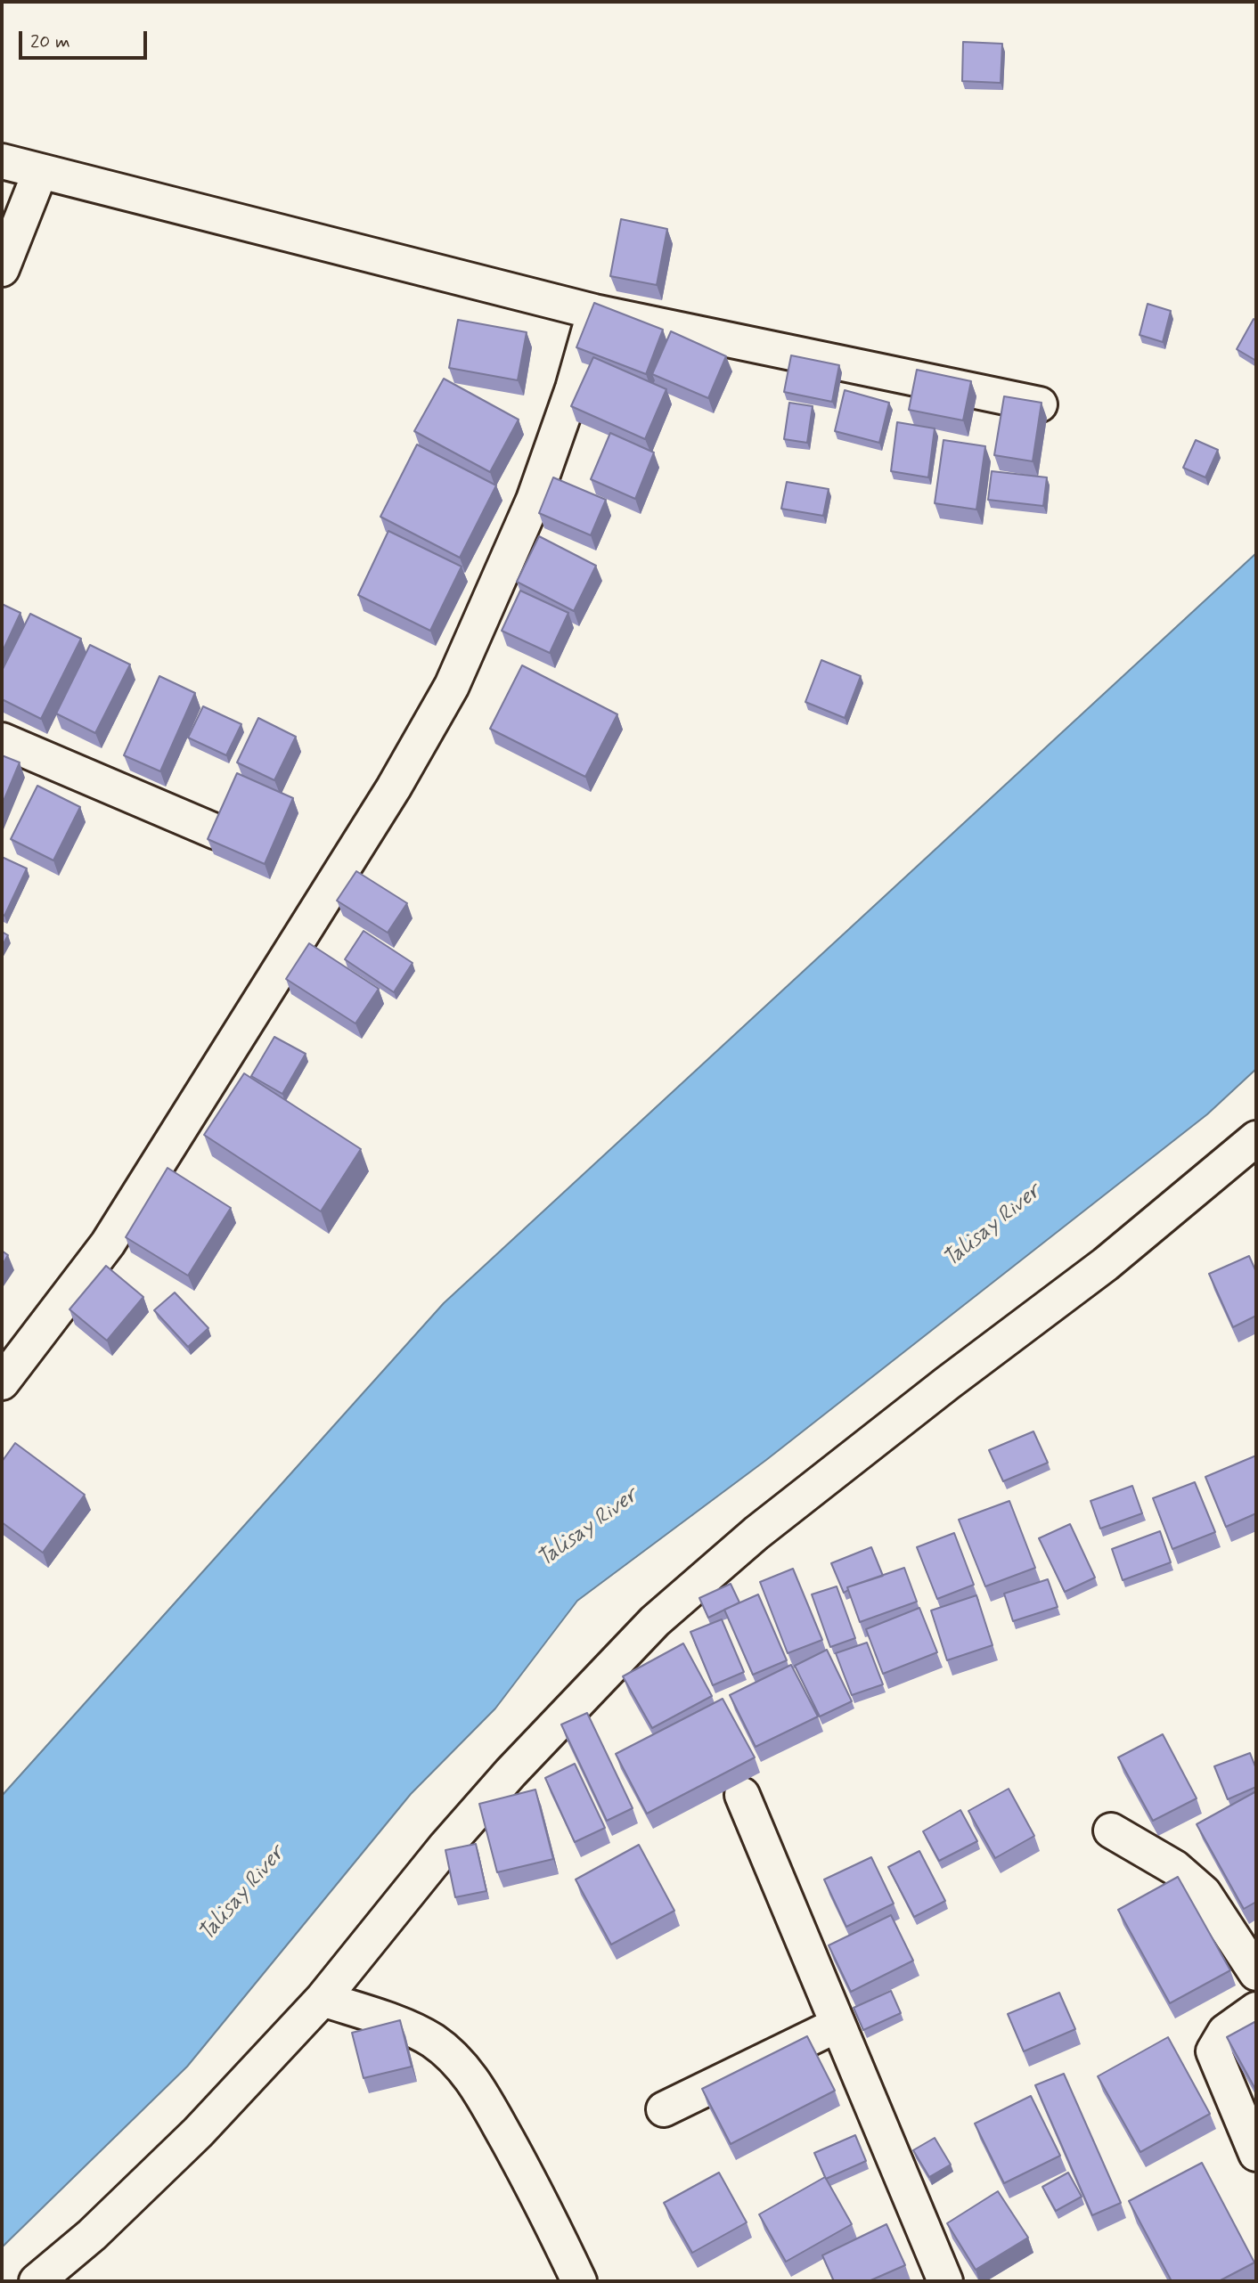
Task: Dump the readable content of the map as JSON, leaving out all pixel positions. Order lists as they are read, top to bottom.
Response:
{
  "water": ["Talisay River"],
  "scale_bar": "20 m"
}
